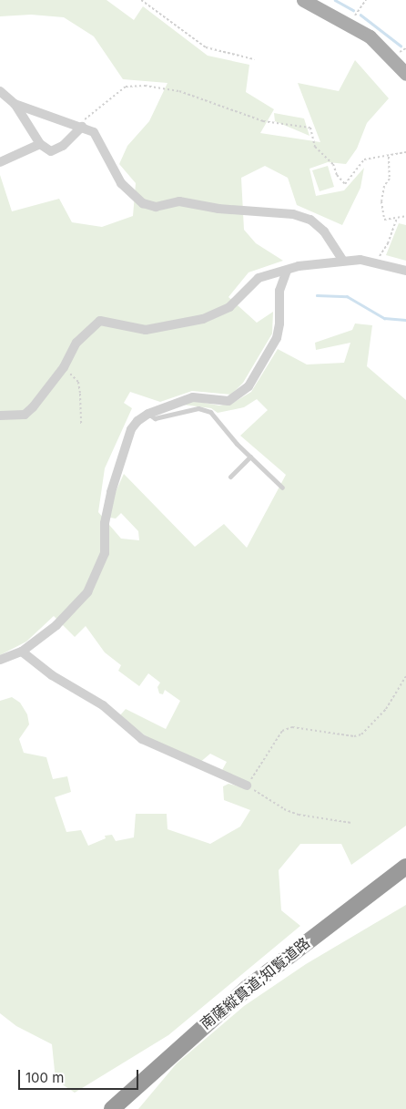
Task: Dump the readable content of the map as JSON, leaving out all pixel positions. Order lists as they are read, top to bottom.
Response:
{
  "streets": {
    "highway": ["南薩縦貫道;知覧道路"]
  },
  "scale_bar": "100 m"
}
